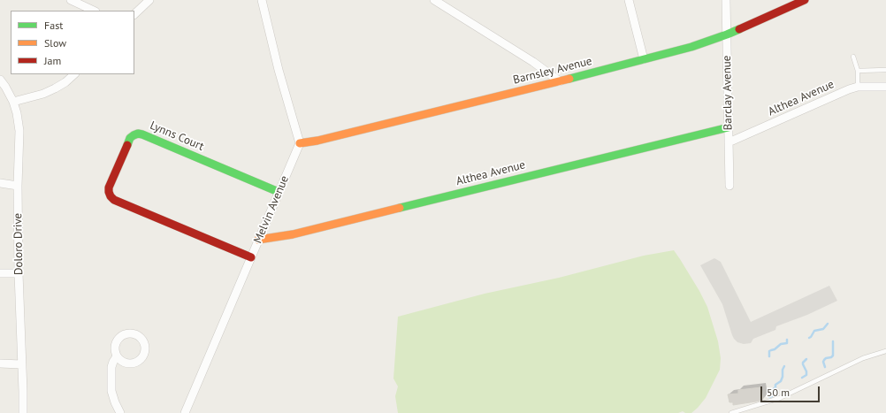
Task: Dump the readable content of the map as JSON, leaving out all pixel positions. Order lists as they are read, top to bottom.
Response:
{
  "streets": {
    "street": [
      "Barnsley Avenue",
      "Barclay Avenue",
      "Althea Avenue",
      "Lynns Court",
      "Melvin Avenue",
      "Doloro Drive"
    ]
  },
  "crossings": [
    ["Barnsley Avenue", "Barclay Avenue"],
    ["Barnsley Avenue", "Melvin Avenue"],
    ["Barclay Avenue", "Althea Avenue"],
    ["Althea Avenue", "Melvin Avenue"],
    ["Lynns Court", "Melvin Avenue"]
  ],
  "legend": ["Fast", "Slow", "Jam"],
  "scale_bar": "50 m"
}
